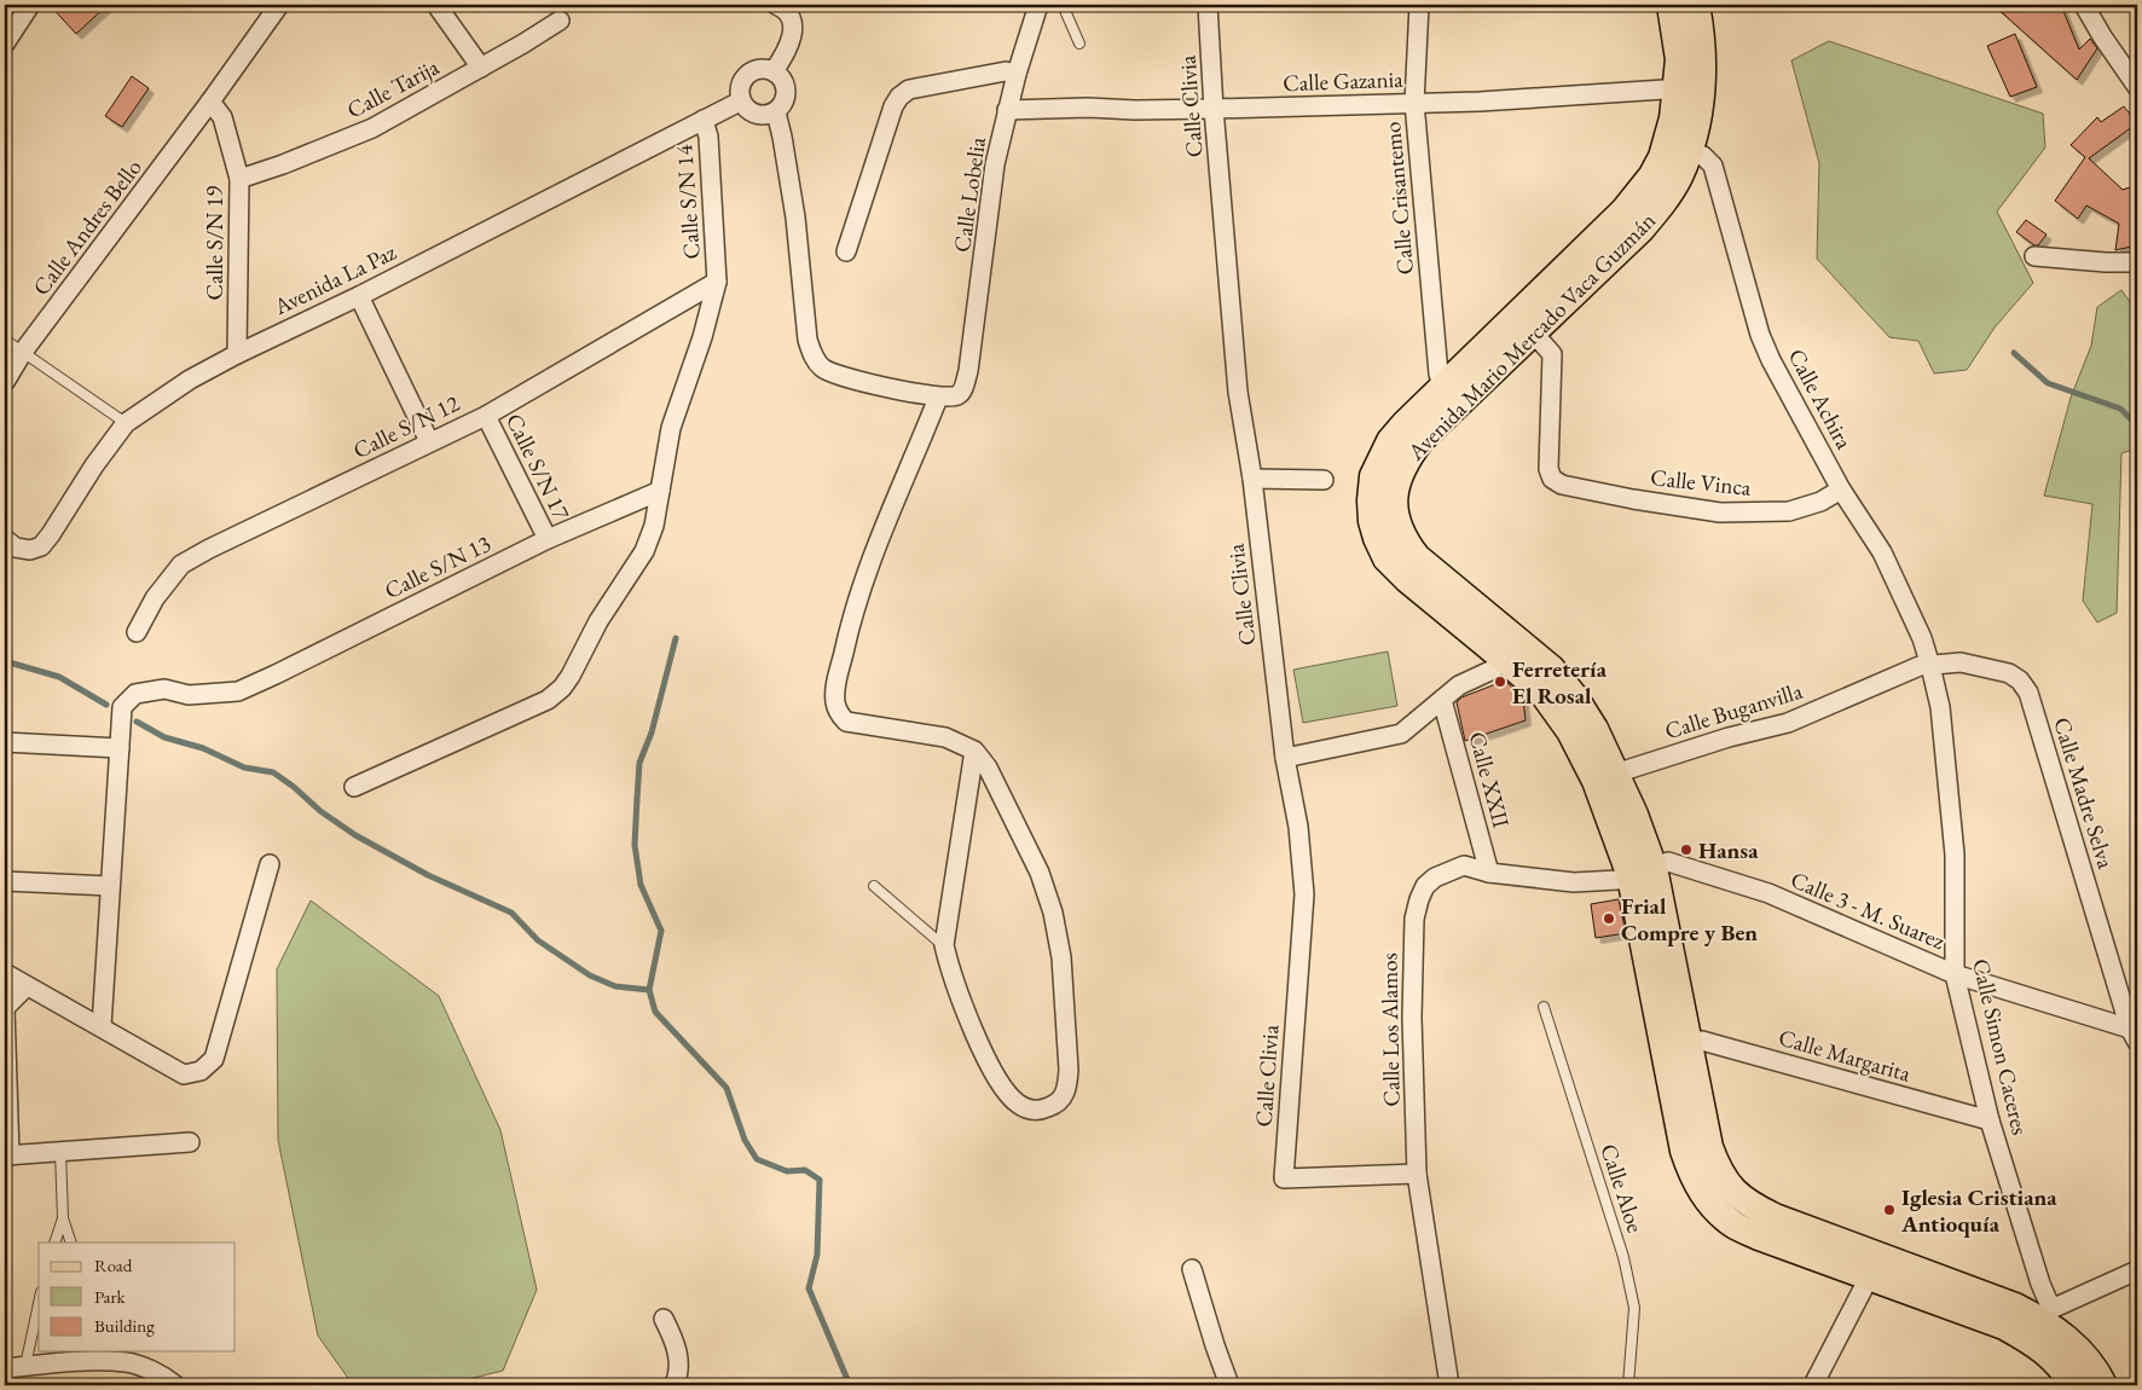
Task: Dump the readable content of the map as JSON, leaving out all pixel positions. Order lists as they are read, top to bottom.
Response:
{
  "streets": {
    "main road": ["Avenida Mario Mercado Vaca Guzmán"],
    "street": [
      "Calle Gazania",
      "Calle Tarija",
      "Calle Clivia",
      "Calle Lobelia",
      "Calle Crisantemo",
      "Calle S/N 14",
      "Calle Andres Bello",
      "Calle S/N 19",
      "Avenida La Paz",
      "Calle Achira",
      "Calle S/N 12",
      "Calle S/N 17",
      "Calle Vinca",
      "Calle S/N 13",
      "Calle Buganvilla",
      "Calle XXII",
      "Calle Madre Selva",
      "Calle 3 - M. Suarez",
      "Calle Los Alamos",
      "Calle Simon Caceres",
      "Calle Margarita"
    ],
    "lane": ["Calle Aloe"]
  },
  "crossings": [
    ["Calle Gazania", "Calle Clivia"],
    ["Calle Gazania", "Calle Lobelia"],
    ["Calle Gazania", "Calle Crisantemo"],
    ["Calle Gazania", "Avenida Mario Mercado Vaca Guzmán"],
    ["Calle Tarija", "Calle S/N 19"],
    ["Calle Clivia", "Calle Los Alamos"],
    ["Calle Crisantemo", "Avenida Mario Mercado Vaca Guzmán"],
    ["Calle S/N 14", "Avenida La Paz"],
    ["Calle S/N 14", "Calle S/N 12"],
    ["Calle S/N 14", "Calle S/N 13"],
    ["Calle Andres Bello", "Calle S/N 19"],
    ["Calle S/N 19", "Avenida La Paz"],
    ["Avenida Mario Mercado Vaca Guzmán", "Calle Achira"],
    ["Avenida Mario Mercado Vaca Guzmán", "Calle Vinca"],
    ["Avenida Mario Mercado Vaca Guzmán", "Calle Buganvilla"],
    ["Avenida Mario Mercado Vaca Guzmán", "Calle 3 - M. Suarez"],
    ["Avenida Mario Mercado Vaca Guzmán", "Calle Los Alamos"],
    ["Avenida Mario Mercado Vaca Guzmán", "Calle Simon Caceres"],
    ["Avenida Mario Mercado Vaca Guzmán", "Calle Margarita"],
    ["Calle Achira", "Calle Vinca"],
    ["Calle Achira", "Calle Buganvilla"],
    ["Calle Achira", "Calle Madre Selva"],
    ["Calle Achira", "Calle Simon Caceres"],
    ["Calle S/N 12", "Calle S/N 17"],
    ["Calle S/N 17", "Calle S/N 13"],
    ["Calle Buganvilla", "Calle Madre Selva"],
    ["Calle Buganvilla", "Calle Simon Caceres"],
    ["Calle XXII", "Calle Los Alamos"],
    ["Calle Madre Selva", "Calle 3 - M. Suarez"],
    ["Calle Madre Selva", "Calle Simon Caceres"],
    ["Calle 3 - M. Suarez", "Calle Los Alamos"],
    ["Calle 3 - M. Suarez", "Calle Simon Caceres"],
    ["Calle Simon Caceres", "Calle Margarita"]
  ],
  "places": [
    "Ferretería El Rosal",
    "Hansa",
    "Frial Compre y Ben",
    "Iglesia Cristiana Antioquía"
  ],
  "legend": ["Road", "Park", "Building"]
}
